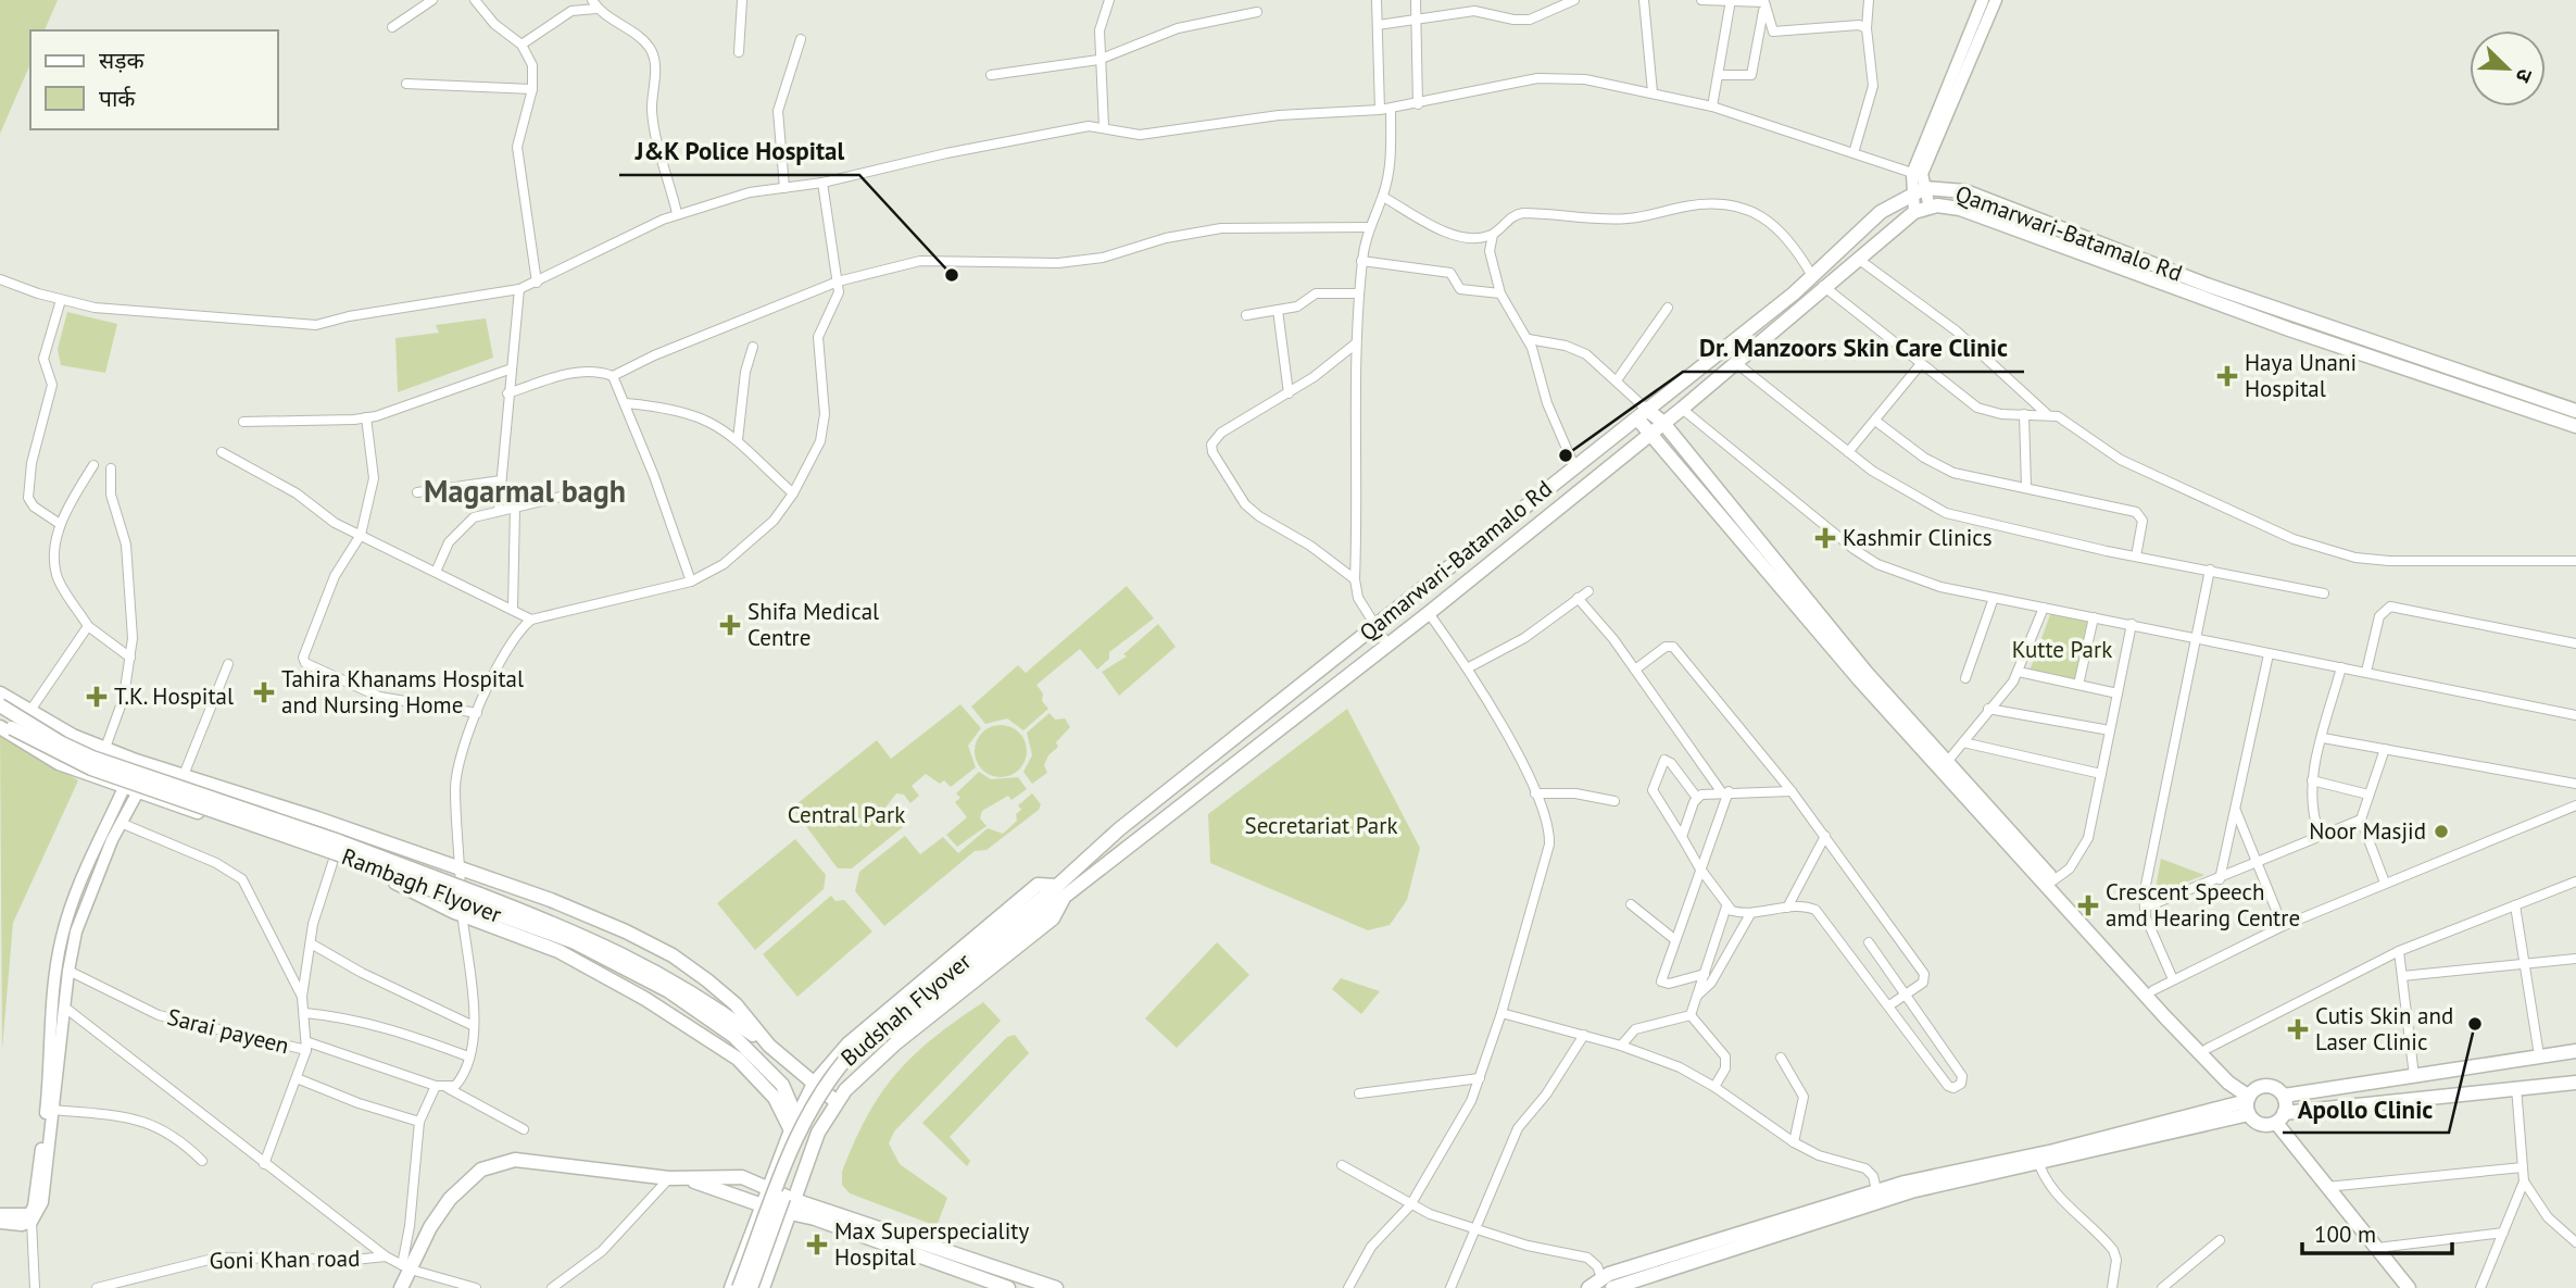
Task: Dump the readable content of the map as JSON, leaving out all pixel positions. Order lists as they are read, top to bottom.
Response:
{
  "streets": {
    "main road": ["Qamarwari-Batamalo Rd", "Rambagh Flyover", "Budshah Flyover"],
    "street": ["Sarai payeen", "Goni Khan road"]
  },
  "crossings": [
    ["Qamarwari-Batamalo Rd", "Budshah Flyover"]
  ],
  "districts": ["Magarmal bagh"],
  "parks": ["Kutte Park", "Central Park", "Secretariat Park"],
  "places": {
    "other": [
      "J&K Police Hospital",
      "Dr. Manzoors Skin Care Clinic",
      "Noor Masjid",
      "Apollo Clinic"
    ],
    "health": [
      "Haya Unani Hospital",
      "Kashmir Clinics",
      "Shifa Medical Centre",
      "Tahira Khanams Hospital and Nursing Home",
      "T.K. Hospital",
      "Crescent Speech amd Hearing Centre",
      "Cutis Skin and Laser Clinic",
      "Max Superspeciality Hospital"
    ]
  },
  "legend": ["सड़क", "पार्क"],
  "scale_bar": "100 m",
  "north": "bottom right"
}
